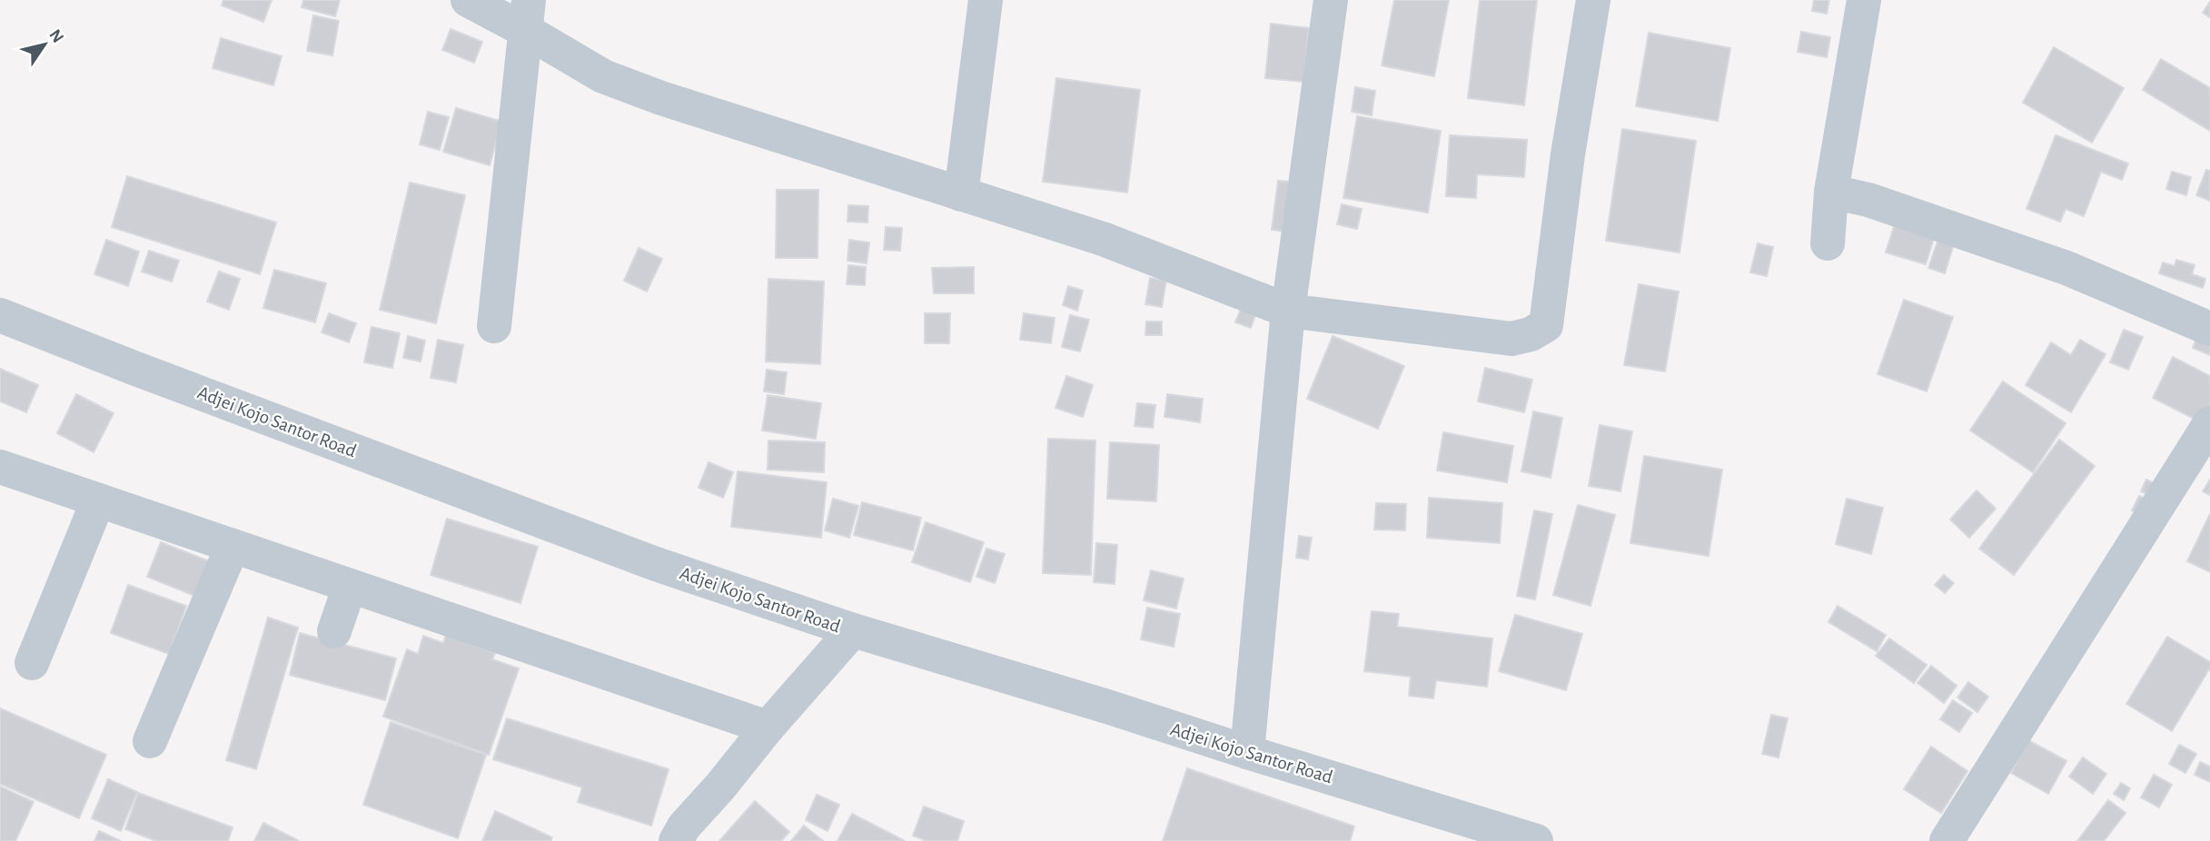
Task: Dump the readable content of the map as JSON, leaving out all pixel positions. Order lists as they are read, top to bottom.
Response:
{
  "streets": {
    "street": ["Adjei Kojo Santor Road"]
  },
  "north": "top right"
}
